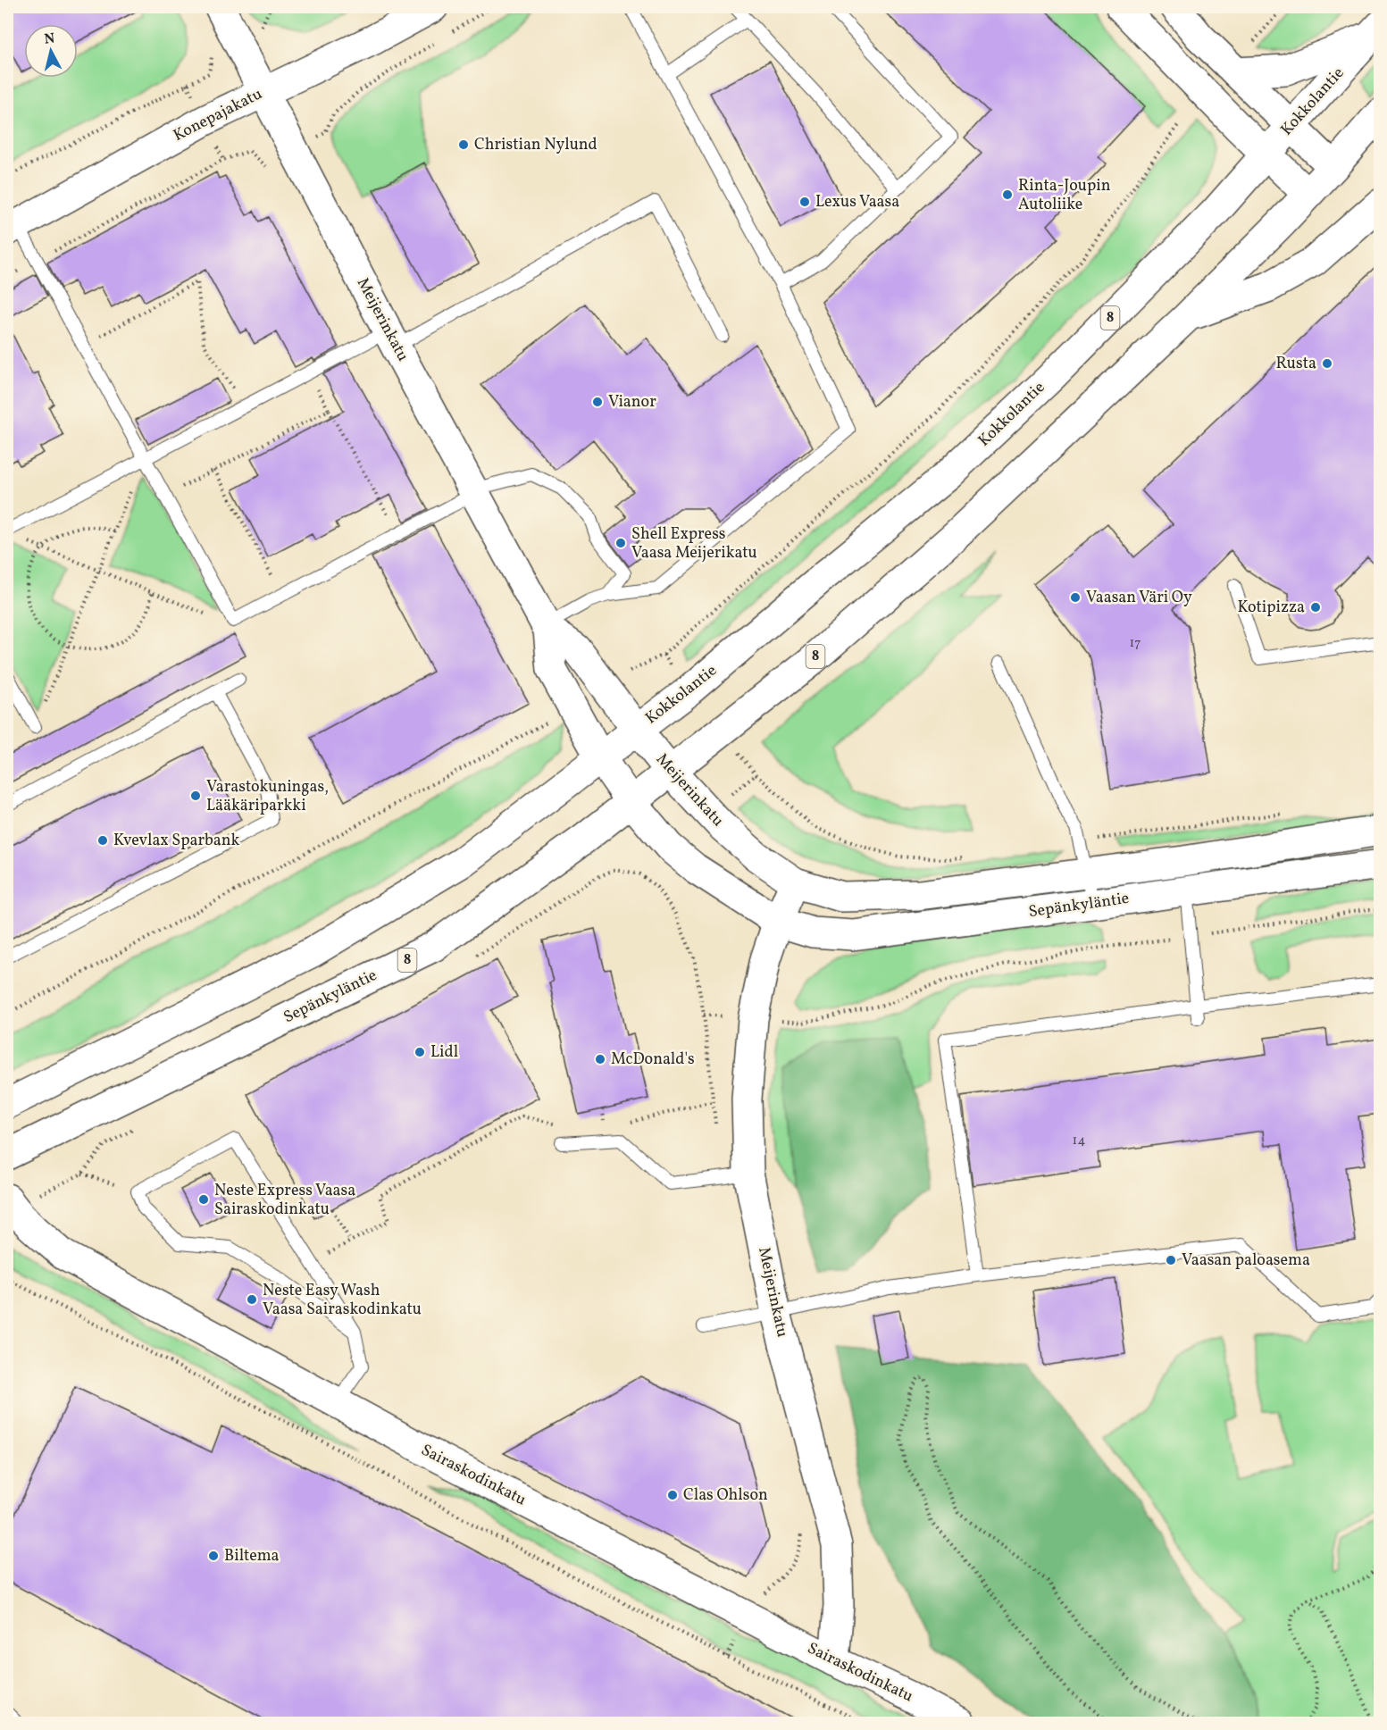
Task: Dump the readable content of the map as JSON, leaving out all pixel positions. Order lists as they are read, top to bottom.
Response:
{
  "streets": {
    "main road": [
      "Kokkolantie",
      "Konepajakatu",
      "8",
      "Meijerinkatu",
      "Sepänkyläntie",
      "Sairaskodinkatu"
    ]
  },
  "crossings": [
    ["Kokkolantie", "8"],
    ["Kokkolantie", "Meijerinkatu"],
    ["Konepajakatu", "Meijerinkatu"],
    ["8", "Meijerinkatu"],
    ["8", "Sepänkyläntie"],
    ["Meijerinkatu", "Sepänkyläntie"],
    ["Meijerinkatu", "Sairaskodinkatu"]
  ],
  "places": [
    "Christian Nylund",
    "Rinta-Joupin Autoliike",
    "Lexus Vaasa",
    "Rusta",
    "Vianor",
    "Shell Express Vaasa Meijerikatu",
    "Vaasan Väri Oy",
    "Kotipizza",
    "Varastokuningas, Lääkäriparkki",
    "Kvevlax Sparbank",
    "Lidl",
    "McDonald's",
    "Neste Express Vaasa Sairaskodinkatu",
    "Vaasan paloasema",
    "Neste Easy Wash Vaasa Sairaskodinkatu",
    "Clas Ohlson",
    "Biltema"
  ],
  "house_numbers": ["17", "14"],
  "north": "top"
}
